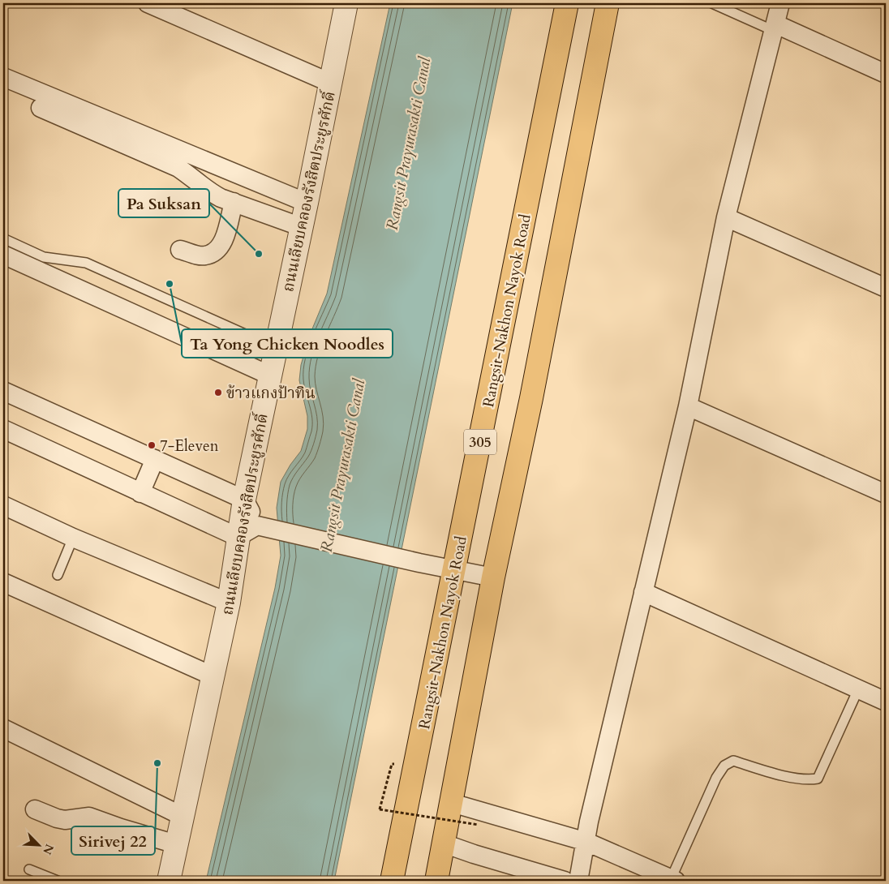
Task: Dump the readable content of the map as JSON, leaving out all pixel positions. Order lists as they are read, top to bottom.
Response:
{
  "streets": {
    "main road": ["Rangsit-Nakhon Nayok Road", "305"],
    "street": ["ถนนเลียบคลองรังสิตประยูรศักดิ์"]
  },
  "water": ["Rangsit Prayurasakti Canal"],
  "places": [
    "Pa Suksan",
    "Ta Yong Chicken Noodles",
    "ข้าวแกงป้าทิน",
    "7-Eleven",
    "Sirivej 22"
  ],
  "north": "bottom right"
}
